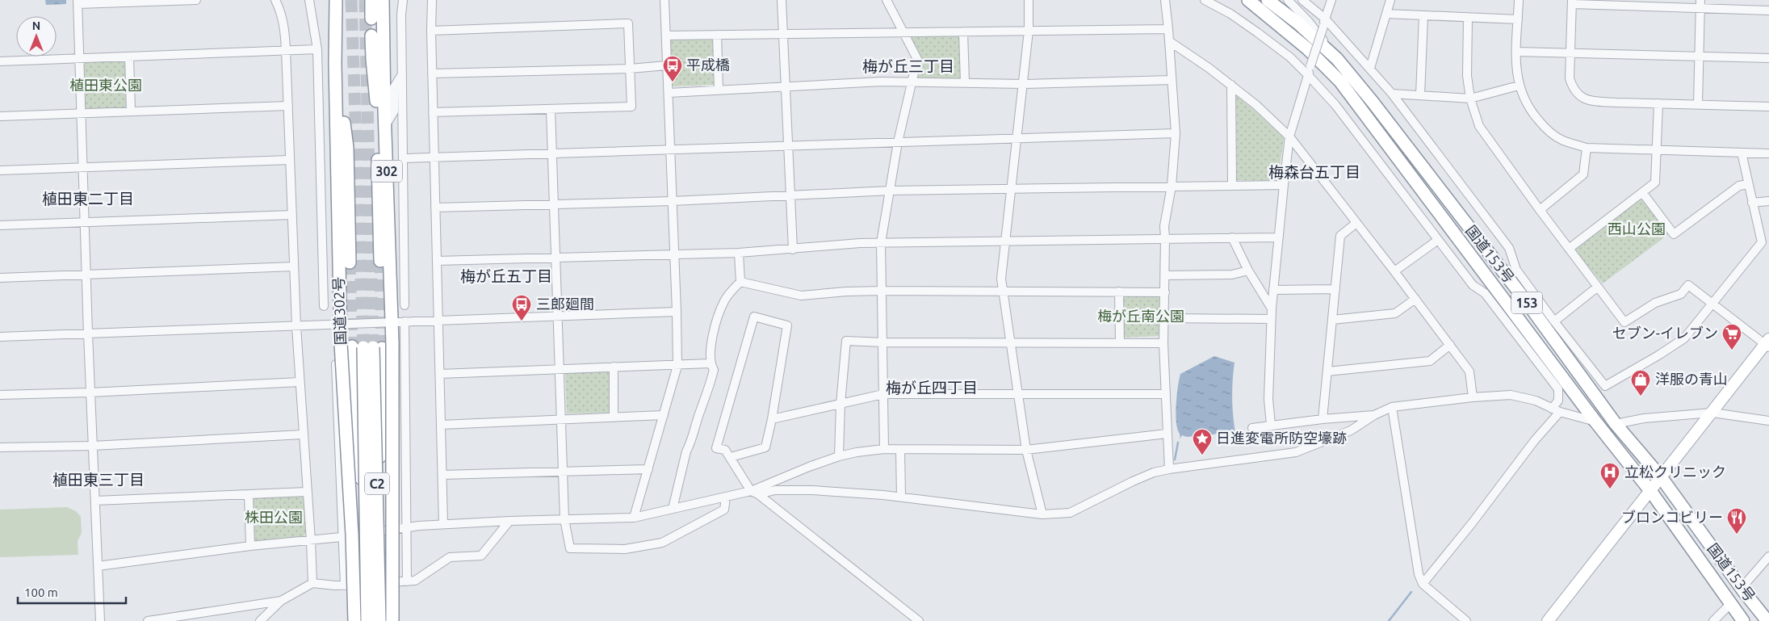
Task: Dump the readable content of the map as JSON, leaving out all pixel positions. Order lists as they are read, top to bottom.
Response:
{
  "streets": {
    "highway": [
      "302",
      "国道153号",
      "153",
      "国道302号",
      "C2"
    ]
  },
  "crossings": [
    ["国道302号", "C2"]
  ],
  "districts": [
    "梅が丘三丁目",
    "梅森台五丁目",
    "植田東二丁目",
    "梅が丘五丁目",
    "梅が丘四丁目",
    "植田東三丁目"
  ],
  "parks": [
    "植田東公園",
    "西山公園",
    "梅が丘南公園",
    "株田公園"
  ],
  "places": {
    "bus stop": ["平成橋", "三郎廻間"],
    "supermarket": ["セブン-イレブン"],
    "shop": ["洋服の青山"],
    "place": ["日進変電所防空壕跡"],
    "hospital": ["立松クリニック"],
    "restaurant": ["ブロンコビリー"]
  },
  "scale_bar": "100 m",
  "north": "top"
}
